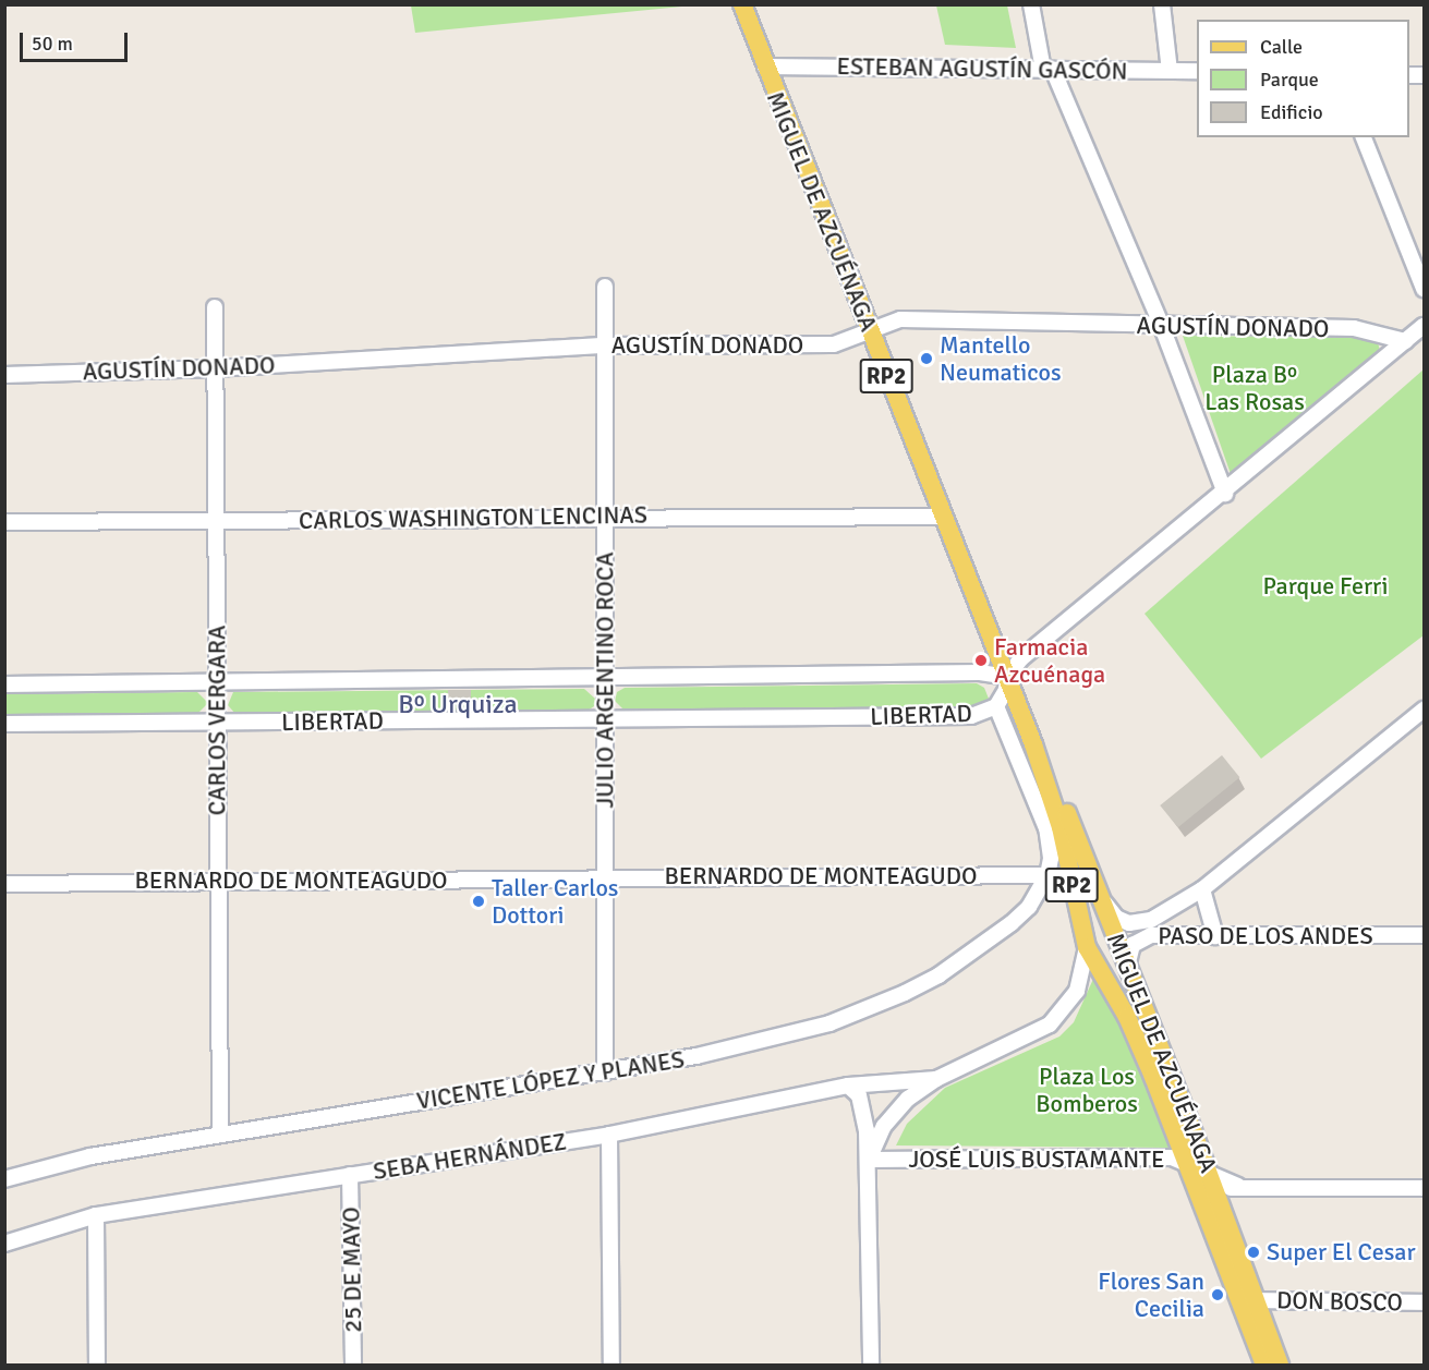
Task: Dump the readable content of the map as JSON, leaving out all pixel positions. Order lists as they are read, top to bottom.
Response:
{
  "streets": {
    "main road": ["MIGUEL DE AZCUÉNAGA", "RP2"],
    "street": [
      "ESTEBAN AGUSTÍN GASCÓN",
      "AGUSTÍN DONADO",
      "CARLOS WASHINGTON LENCINAS",
      "JULIO ARGENTINO ROCA",
      "LIBERTAD",
      "CARLOS VERGARA",
      "BERNARDO DE MONTEAGUDO",
      "PASO DE LOS ANDES",
      "VICENTE LÓPEZ Y PLANES",
      "SEBA HERNÁNDEZ",
      "JOSÉ LUIS BUSTAMANTE",
      "25 DE MAYO",
      "DON BOSCO"
    ]
  },
  "crossings": [
    ["ESTEBAN AGUSTÍN GASCÓN", "MIGUEL DE AZCUÉNAGA"],
    ["MIGUEL DE AZCUÉNAGA", "AGUSTÍN DONADO"],
    ["MIGUEL DE AZCUÉNAGA", "CARLOS WASHINGTON LENCINAS"],
    ["MIGUEL DE AZCUÉNAGA", "LIBERTAD"],
    ["MIGUEL DE AZCUÉNAGA", "PASO DE LOS ANDES"],
    ["MIGUEL DE AZCUÉNAGA", "SEBA HERNÁNDEZ"],
    ["MIGUEL DE AZCUÉNAGA", "JOSÉ LUIS BUSTAMANTE"],
    ["MIGUEL DE AZCUÉNAGA", "DON BOSCO"],
    ["AGUSTÍN DONADO", "JULIO ARGENTINO ROCA"],
    ["AGUSTÍN DONADO", "CARLOS VERGARA"],
    ["CARLOS WASHINGTON LENCINAS", "JULIO ARGENTINO ROCA"],
    ["CARLOS WASHINGTON LENCINAS", "CARLOS VERGARA"],
    ["JULIO ARGENTINO ROCA", "LIBERTAD"],
    ["JULIO ARGENTINO ROCA", "BERNARDO DE MONTEAGUDO"],
    ["JULIO ARGENTINO ROCA", "VICENTE LÓPEZ Y PLANES"],
    ["LIBERTAD", "CARLOS VERGARA"],
    ["CARLOS VERGARA", "BERNARDO DE MONTEAGUDO"],
    ["CARLOS VERGARA", "VICENTE LÓPEZ Y PLANES"],
    ["BERNARDO DE MONTEAGUDO", "VICENTE LÓPEZ Y PLANES"],
    ["SEBA HERNÁNDEZ", "JOSÉ LUIS BUSTAMANTE"],
    ["SEBA HERNÁNDEZ", "25 DE MAYO"]
  ],
  "districts": ["Bº Urquiza"],
  "parks": ["Plaza Bº Las Rosas", "Parque Ferri", "Plaza Los Bomberos"],
  "places": [
    "Mantello Neumaticos",
    "Farmacia Azcuénaga",
    "Taller Carlos Dottori",
    "Super El Cesar",
    "Flores San Cecilia"
  ],
  "legend": ["Calle", "Parque", "Edificio"],
  "scale_bar": "50 m"
}
